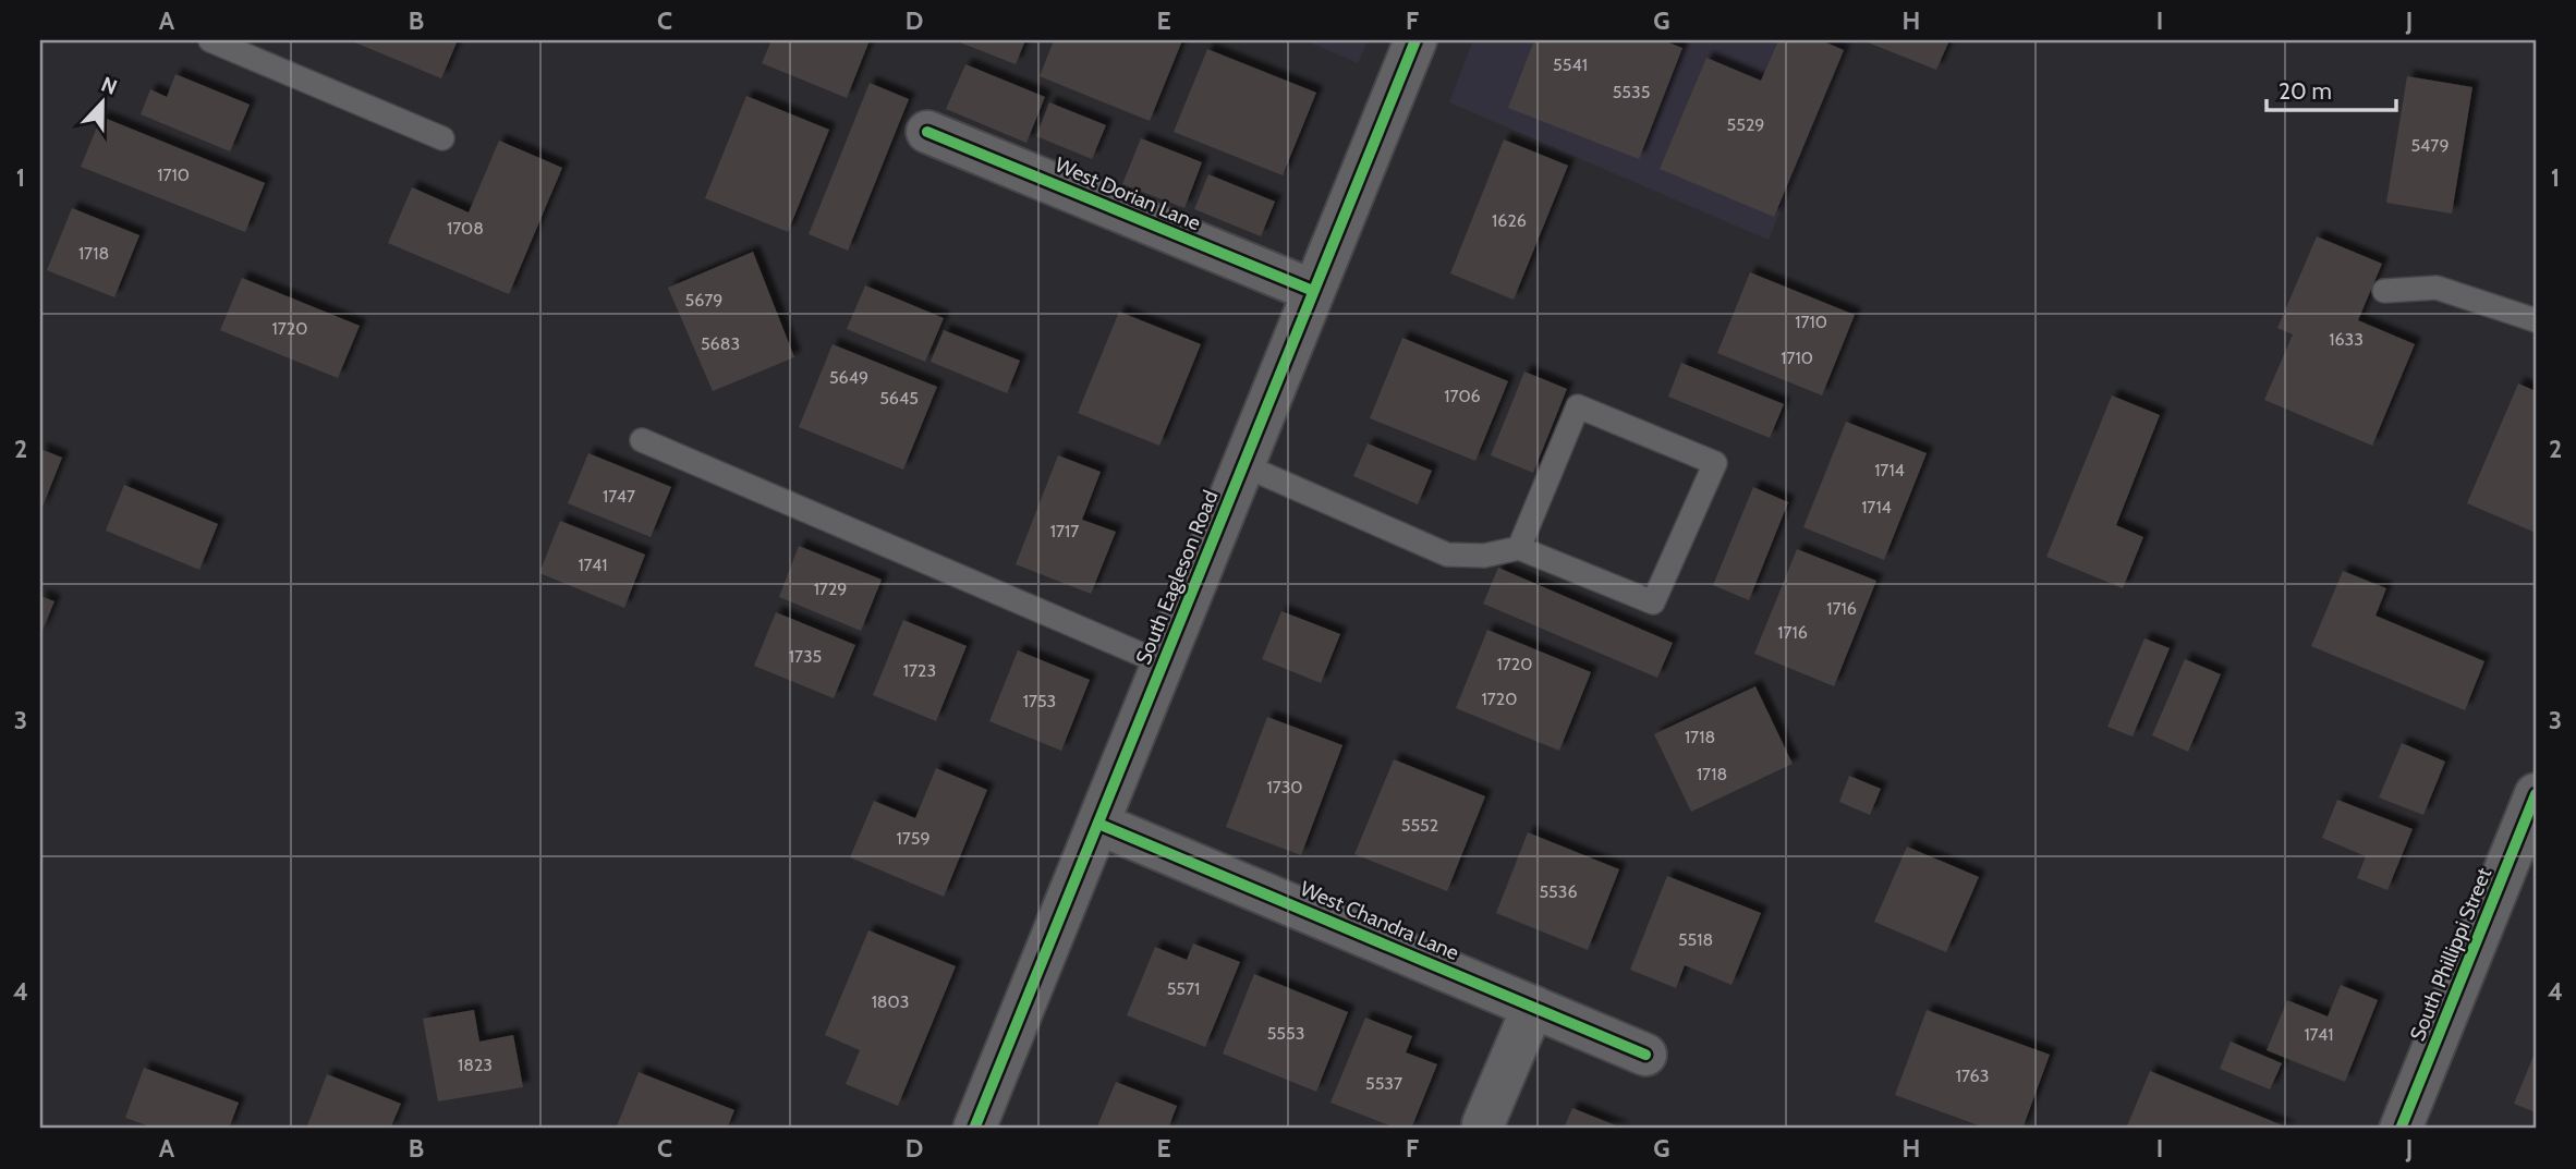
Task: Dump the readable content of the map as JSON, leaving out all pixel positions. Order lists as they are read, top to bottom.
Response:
{
  "streets": {
    "street": [
      "West Dorian Lane",
      "South Eagleson Road",
      "West Chandra Lane",
      "South Phillippi Street"
    ]
  },
  "crossings": [
    ["West Dorian Lane", "South Eagleson Road"],
    ["South Eagleson Road", "West Chandra Lane"]
  ],
  "house_numbers": [
    "5541",
    "5535",
    "5529",
    "5479",
    "1710",
    "1626",
    "1708",
    "1718",
    "5679",
    "1710",
    "1720",
    "1633",
    "5683",
    "1710",
    "5649",
    "1706",
    "5645",
    "1714",
    "1747",
    "1714",
    "1717",
    "1741",
    "1729",
    "1716",
    "1716",
    "1735",
    "1720",
    "1723",
    "1720",
    "1753",
    "1718",
    "1718",
    "1730",
    "5552",
    "1759",
    "5536",
    "5518",
    "5571",
    "1803",
    "5553",
    "1741",
    "1823",
    "1763",
    "5537"
  ],
  "scale_bar": "20 m",
  "north": "top",
  "grid": {
    "columns": [
      "A",
      "B",
      "C",
      "D",
      "E",
      "F",
      "G",
      "H",
      "I",
      "J"
    ],
    "rows": [
      "1",
      "2",
      "3",
      "4"
    ]
  }
}
